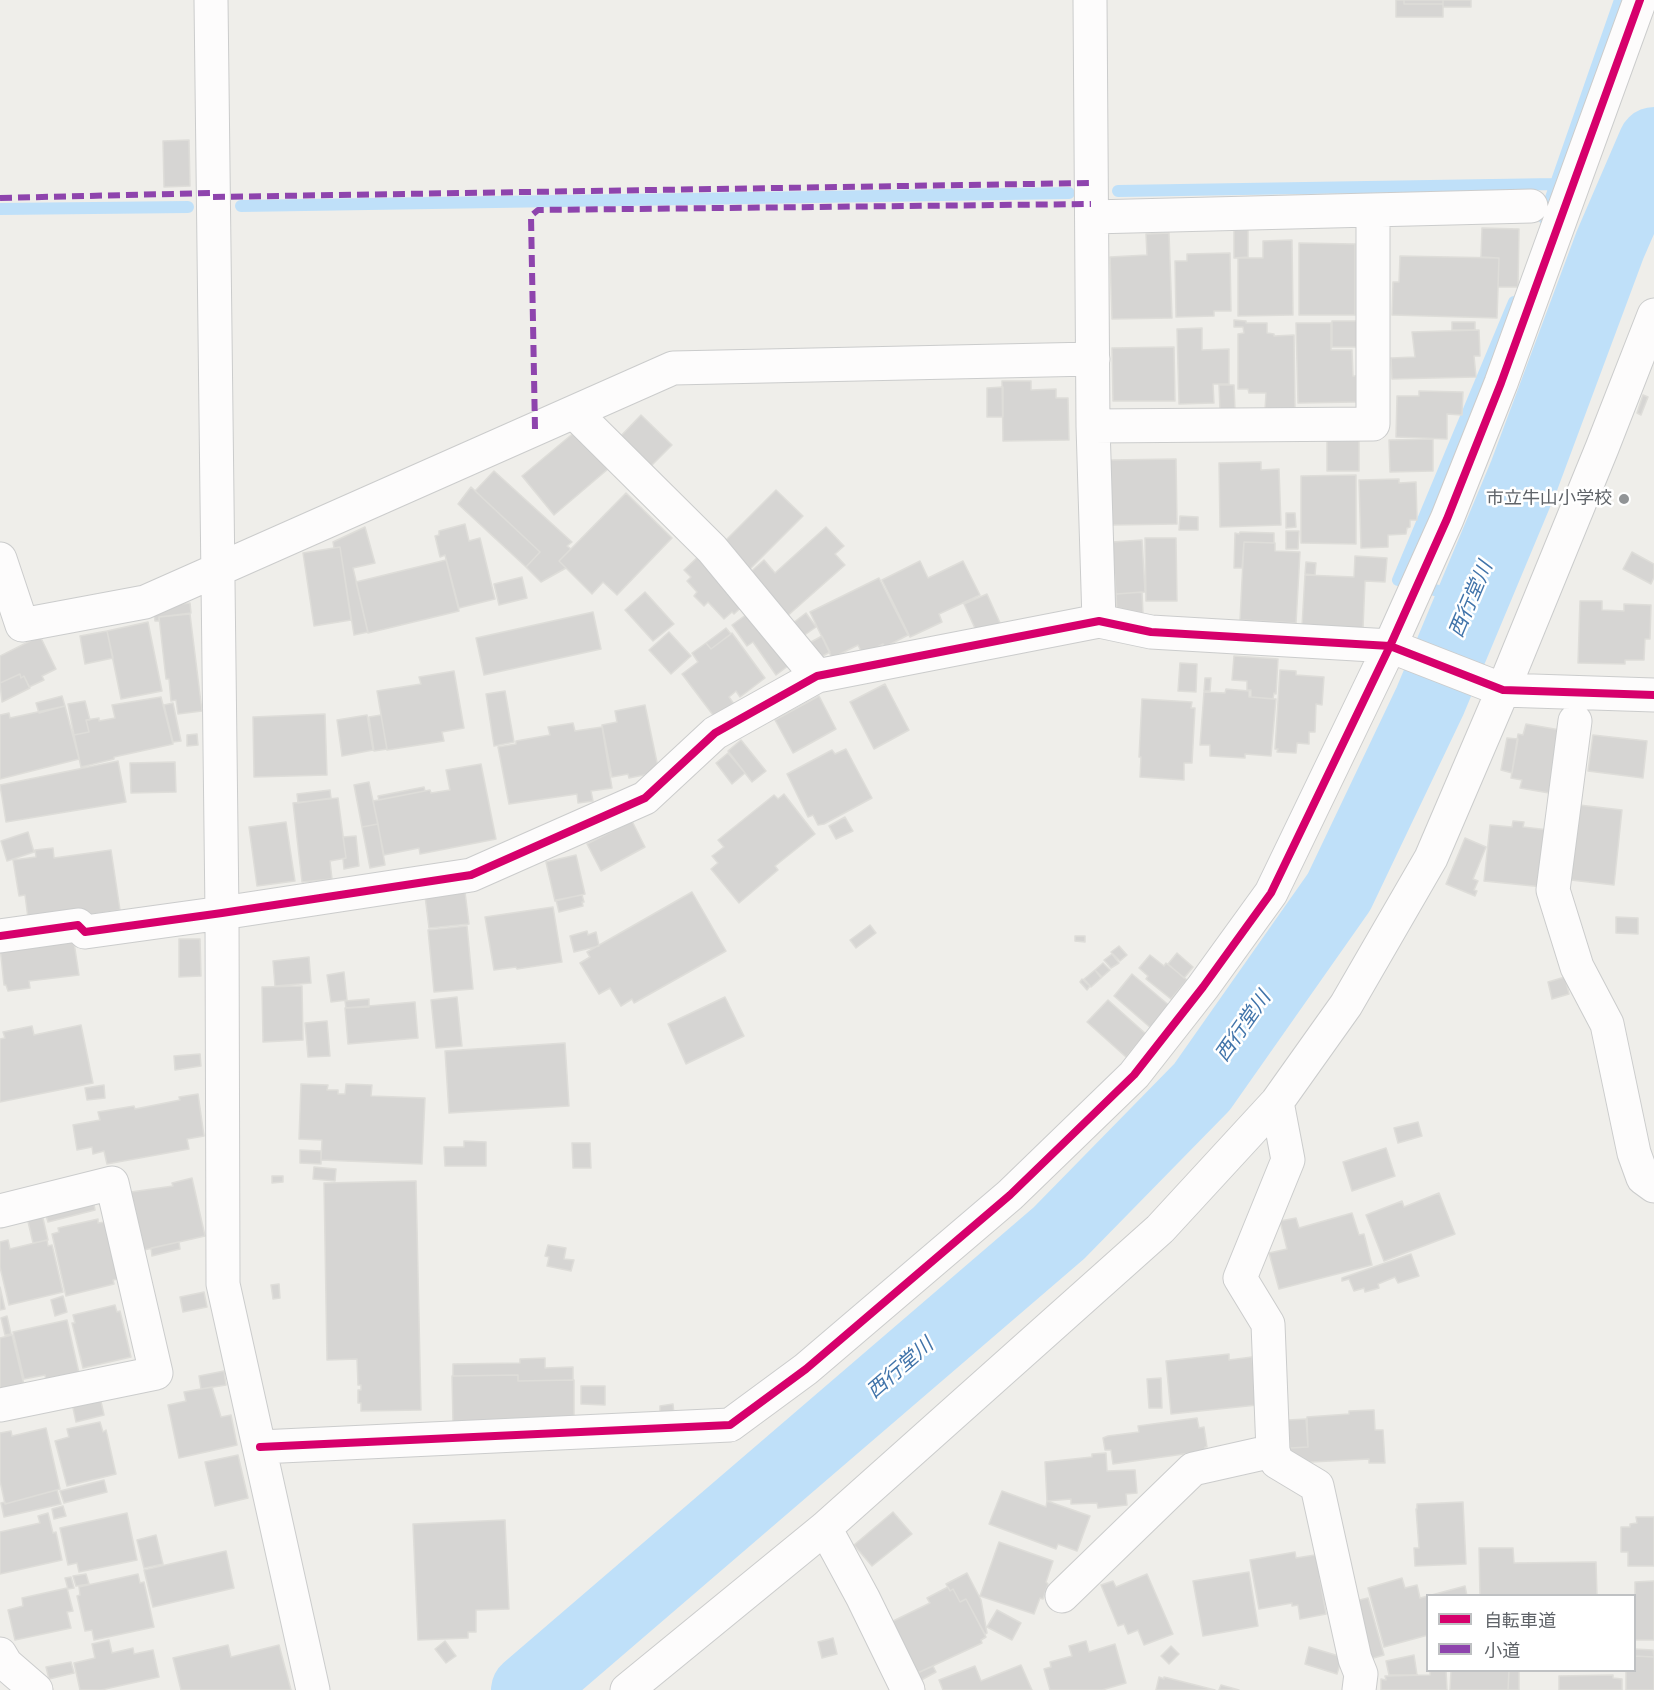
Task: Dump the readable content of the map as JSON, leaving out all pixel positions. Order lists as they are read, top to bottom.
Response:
{
  "water": ["西行堂川"],
  "places": ["市立牛山小学校"],
  "legend": ["自転車道", "小道"]
}
